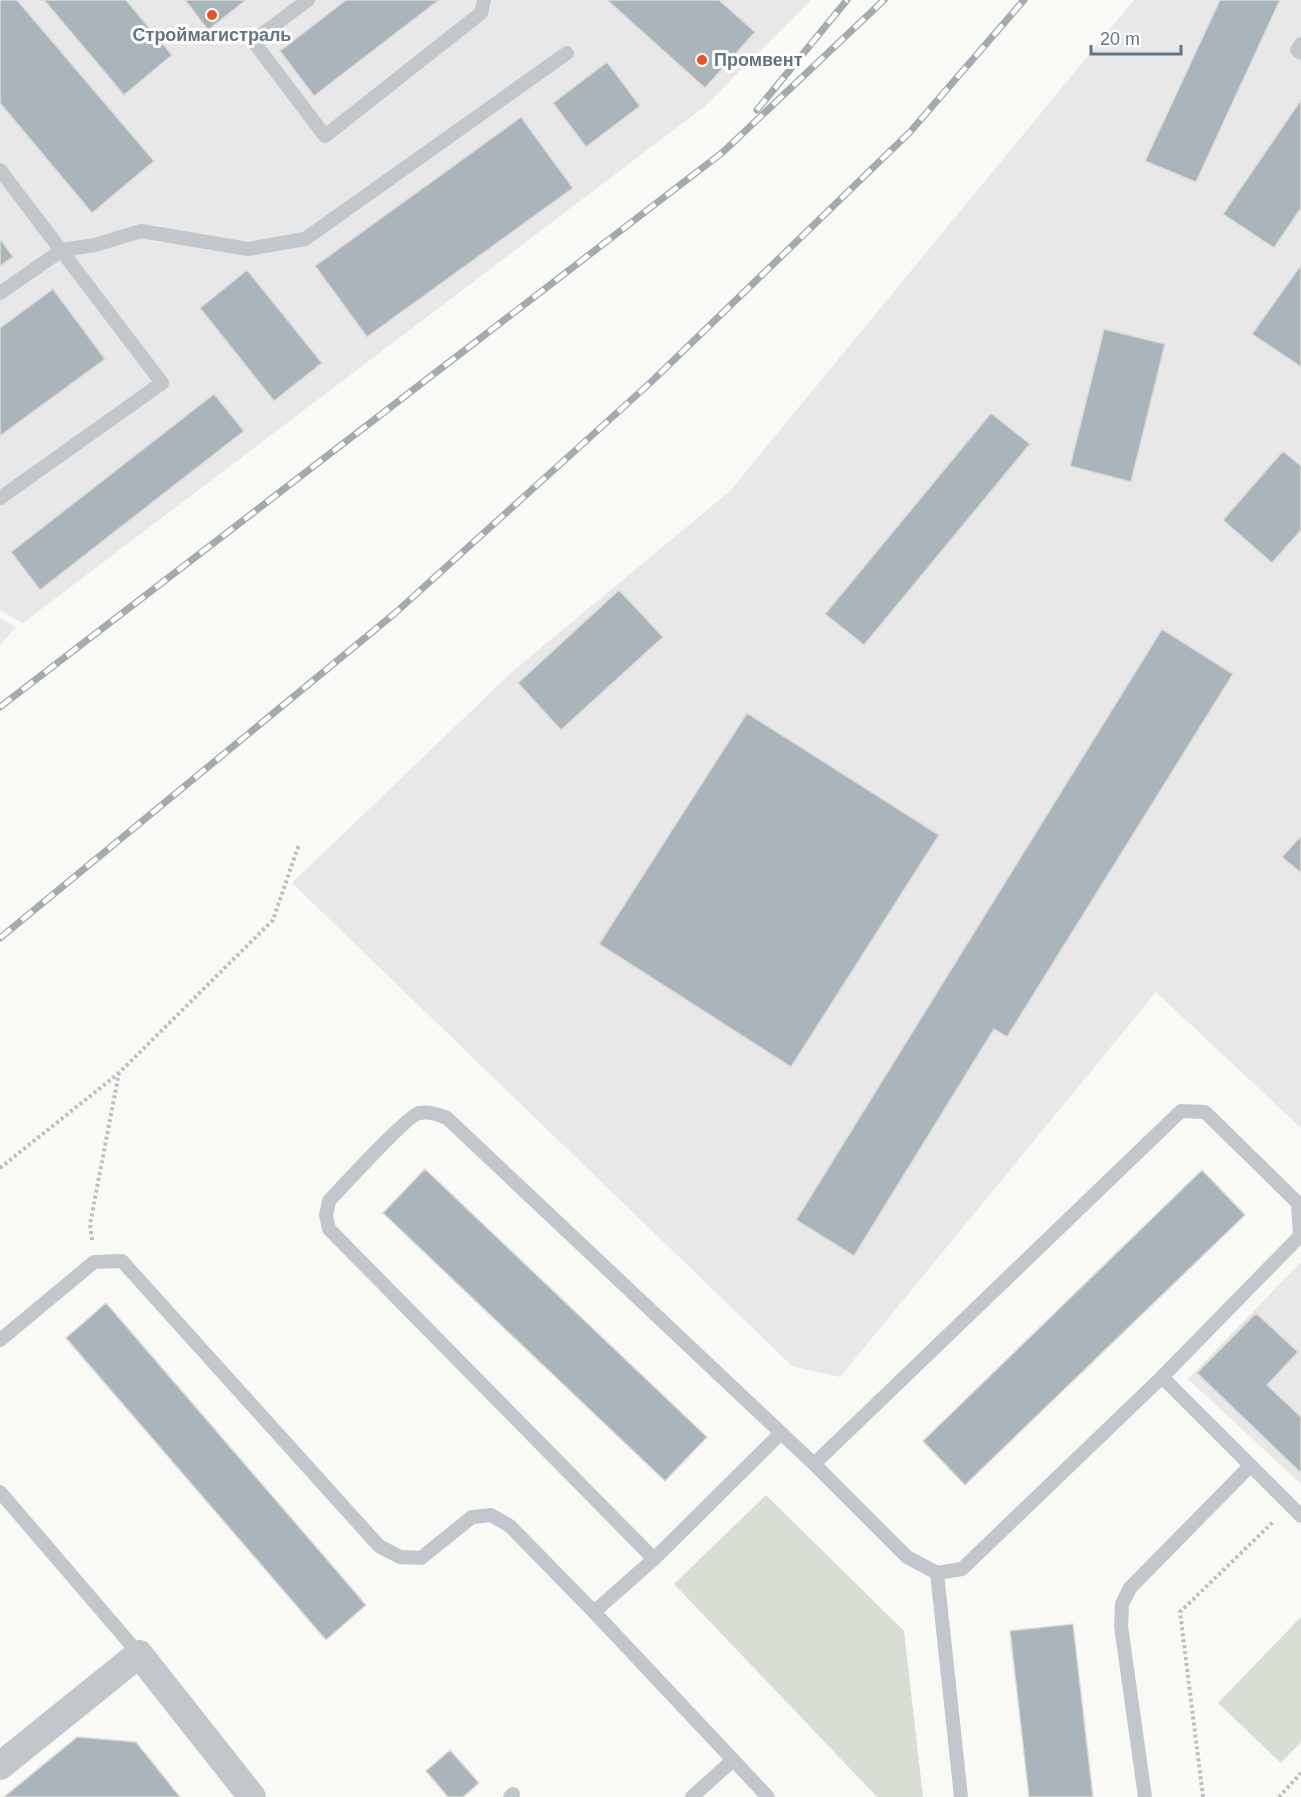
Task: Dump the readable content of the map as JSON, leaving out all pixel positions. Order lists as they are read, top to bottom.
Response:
{
  "places": ["Строймагистраль", "Промвент"],
  "scale_bar": "20 m"
}
